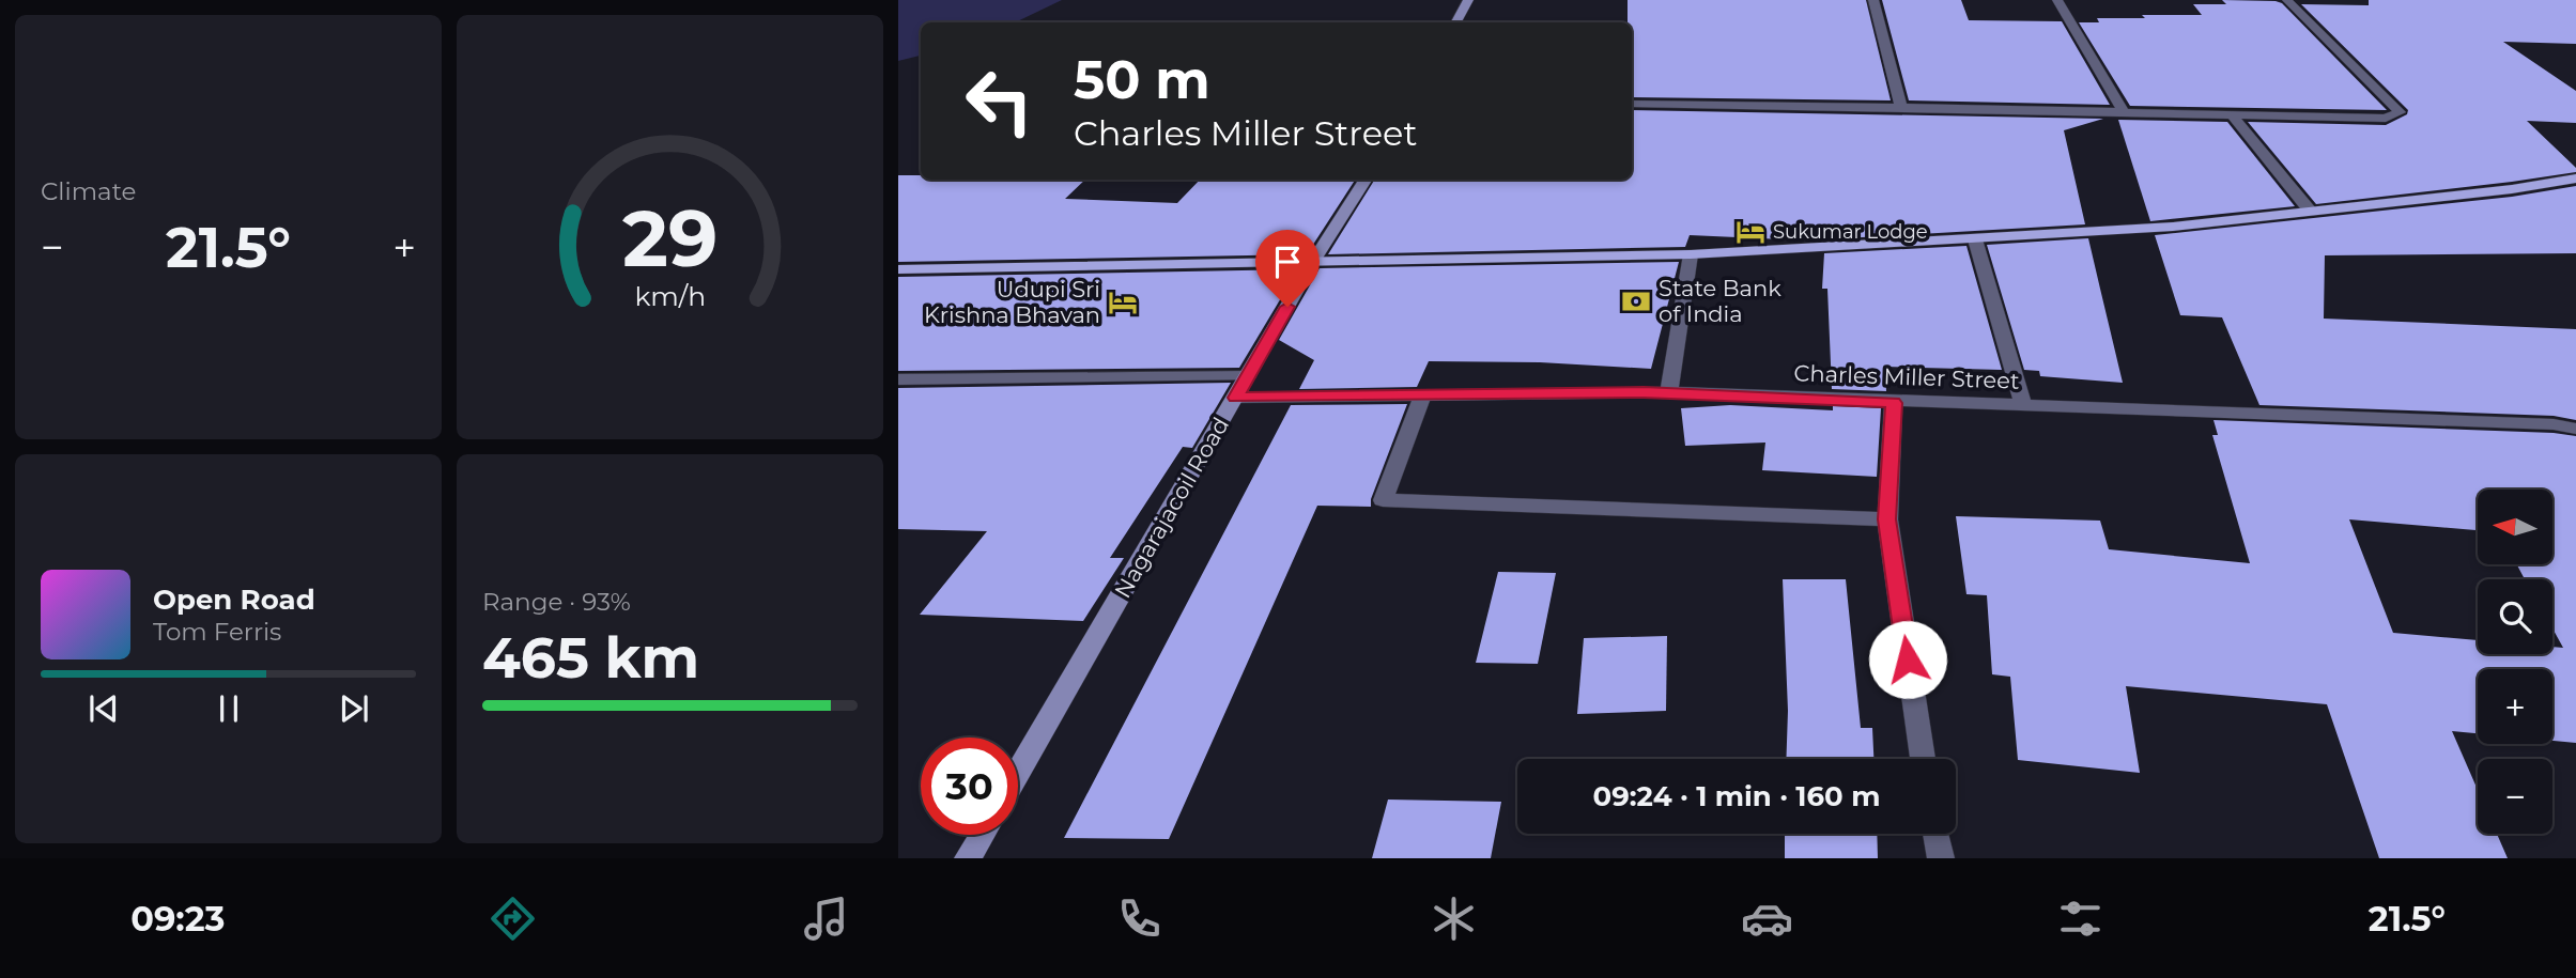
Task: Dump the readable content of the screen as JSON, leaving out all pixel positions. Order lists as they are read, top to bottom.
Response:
{
  "streets": {
    "street": ["Charles Miller Street", "Nagarajacoil Road"]
  },
  "crossings": [
    ["Charles Miller Street", "Nagarajacoil Road"]
  ],
  "places": {
    "hotel": ["Sukumar Lodge", "Udupi Sri Krishna Bhavan"],
    "bank": ["State Bank of India"]
  },
  "north": "left",
  "page": {
    "tile": [
      "Climate",
      ["Range · 93%", "465 km"]
    ],
    "turn": ["50 m", "Charles Miller Street"],
    "heat": ["−", "21.5°", "+"],
    "map_buttons": ["+", "−"],
    "song": ["Open Road", "Tom Ferris"],
    "limit": "30",
    "trip": "09:24 · 1 min · 160 m",
    "tabs": ["09:23", "21.5°"],
    "gauge": ["29", "km/h"]
  }
}
